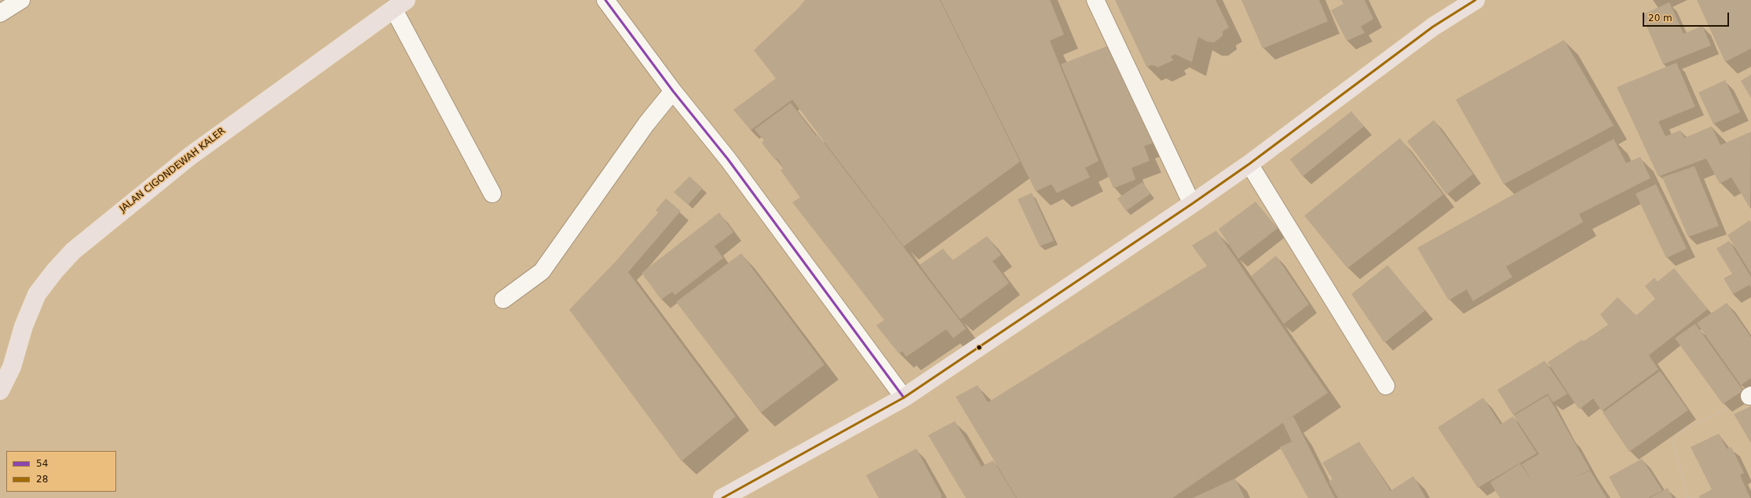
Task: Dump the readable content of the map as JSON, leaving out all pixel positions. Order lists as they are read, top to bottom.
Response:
{
  "streets": {
    "main road": ["JALAN CIGONDEWAH KALER"]
  },
  "lines": ["transit line 54", "transit line 28"],
  "legend": ["54", "28"],
  "scale_bar": "20 m"
}
